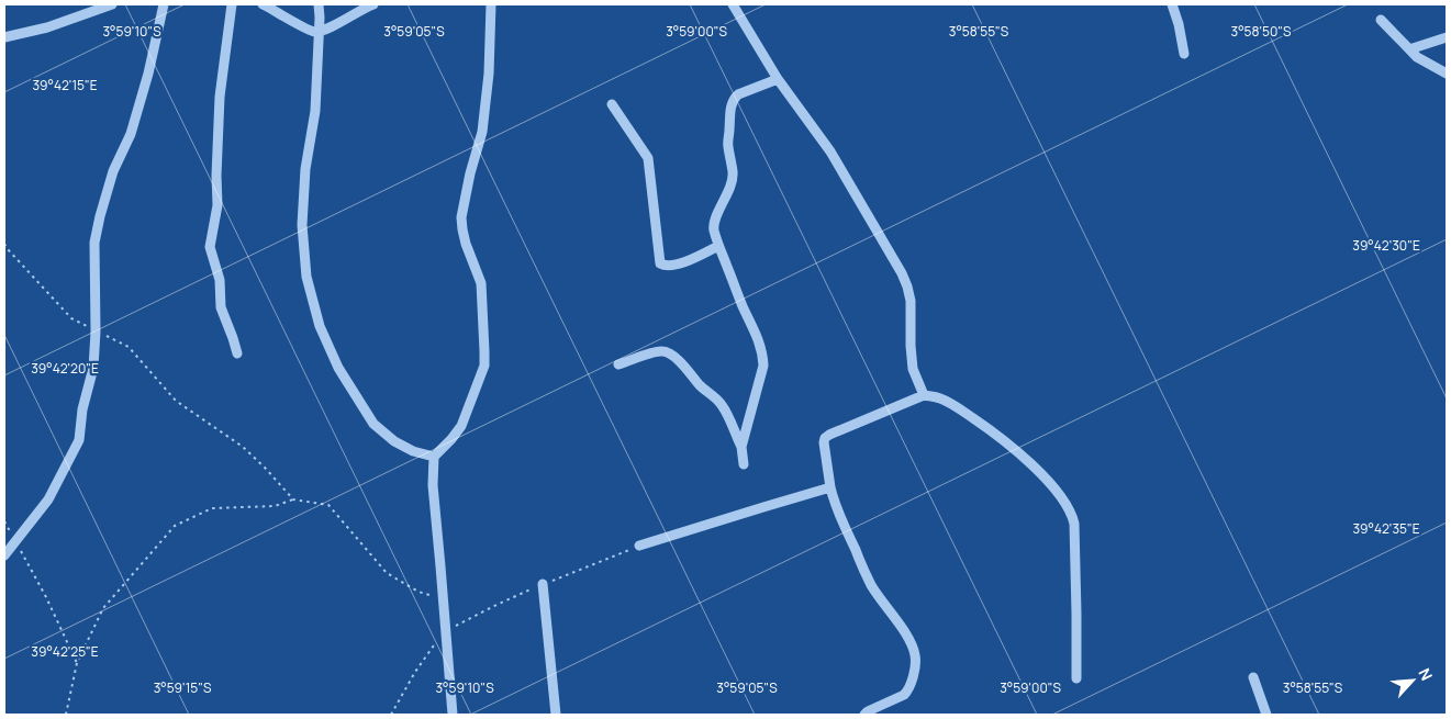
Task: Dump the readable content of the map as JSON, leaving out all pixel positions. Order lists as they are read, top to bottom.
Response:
{
  "north": "top right",
  "coordinates": [
    "3°58'50\"S",
    "3°59'10\"S",
    "3°59'05\"S",
    "3°59'00\"S",
    "3°58'55\"S",
    "39°42'15\"E",
    "39°42'30\"E",
    "39°42'20\"E",
    "39°42'35\"E",
    "39°42'25\"E",
    "3°59'15\"S"
  ]
}
